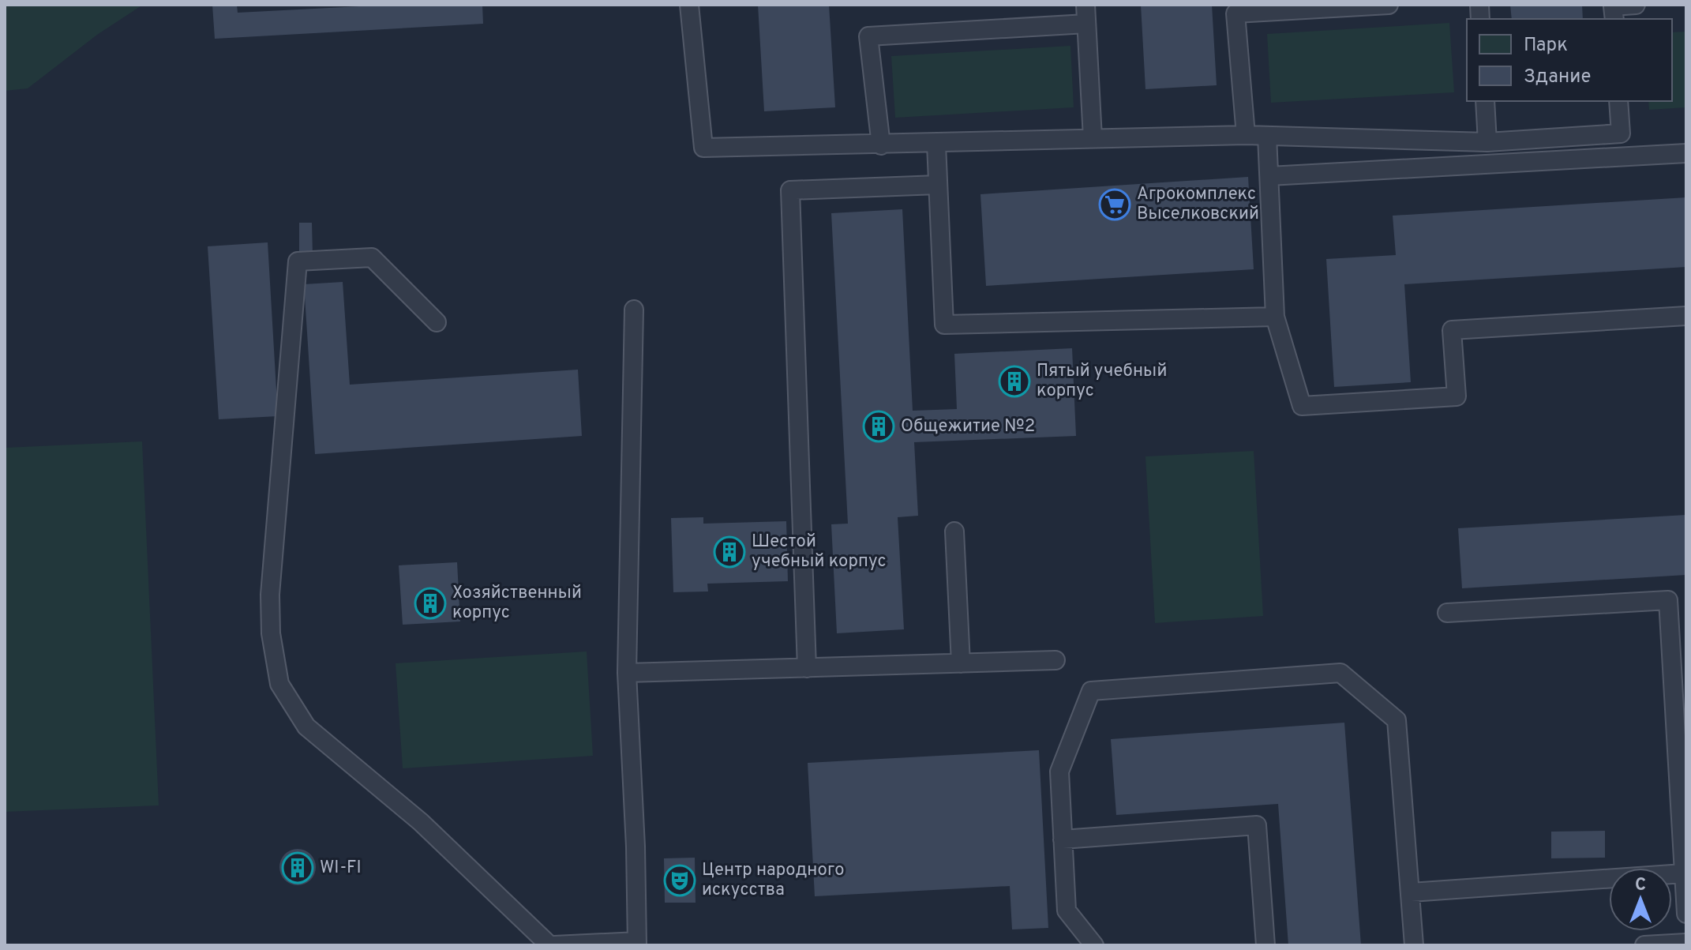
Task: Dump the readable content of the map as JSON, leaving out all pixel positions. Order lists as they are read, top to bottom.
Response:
{
  "places": {
    "supermarket": ["Агрокомплекс Выселковский"],
    "building": [
      "Пятый учебный корпус",
      "Общежитие №2",
      "Шестой учебный корпус",
      "Хозяйственный корпус",
      "WI-FI"
    ],
    "theatre": ["Центр народного искусства"]
  },
  "legend": ["Парк", "Здание"],
  "north": "top"
}
